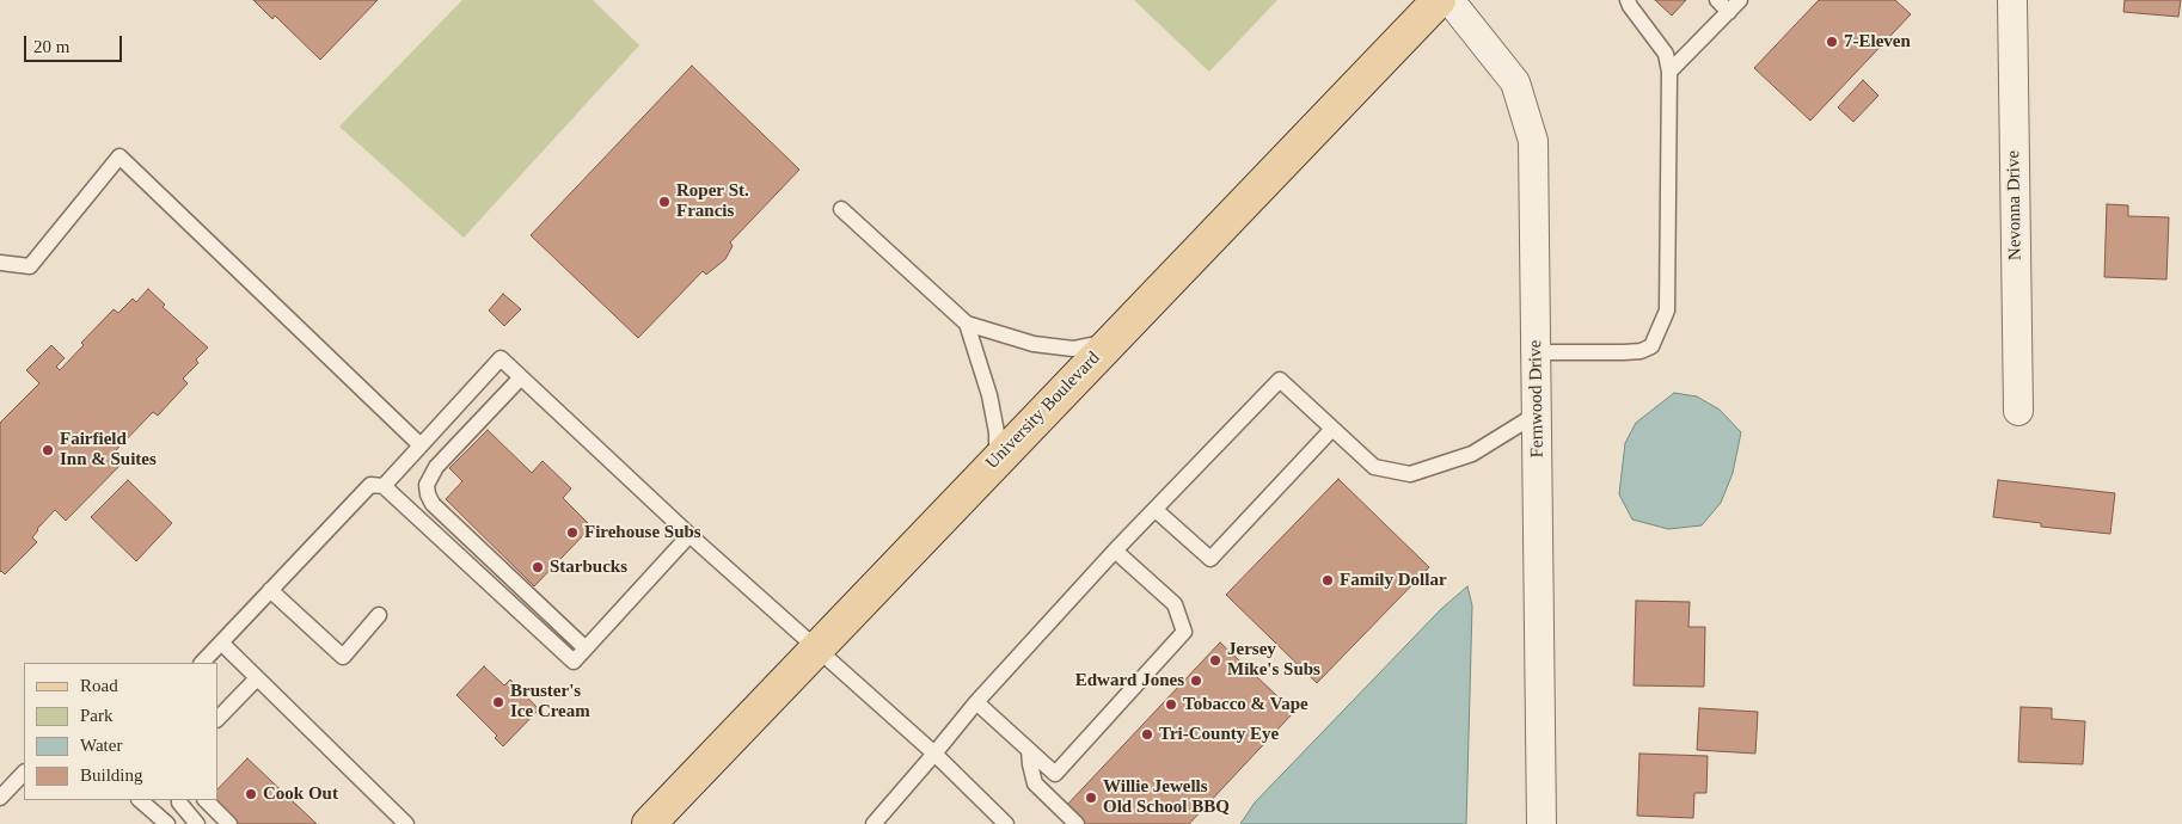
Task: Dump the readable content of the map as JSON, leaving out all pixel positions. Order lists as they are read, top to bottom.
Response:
{
  "streets": {
    "main road": ["University Boulevard"],
    "street": ["Nevonna Drive", "Fernwood Drive"]
  },
  "places": [
    "7-Eleven",
    "Roper St. Francis",
    "Fairfield Inn & Suites",
    "Firehouse Subs",
    "Starbucks",
    "Family Dollar",
    "Jersey Mike's Subs",
    "Edward Jones",
    "Bruster's Ice Cream",
    "Tobacco & Vape",
    "Tri-County Eye",
    "Cook Out",
    "Willie Jewells Old School BBQ"
  ],
  "legend": [
    "Road",
    "Park",
    "Water",
    "Building"
  ],
  "scale_bar": "20 m"
}
